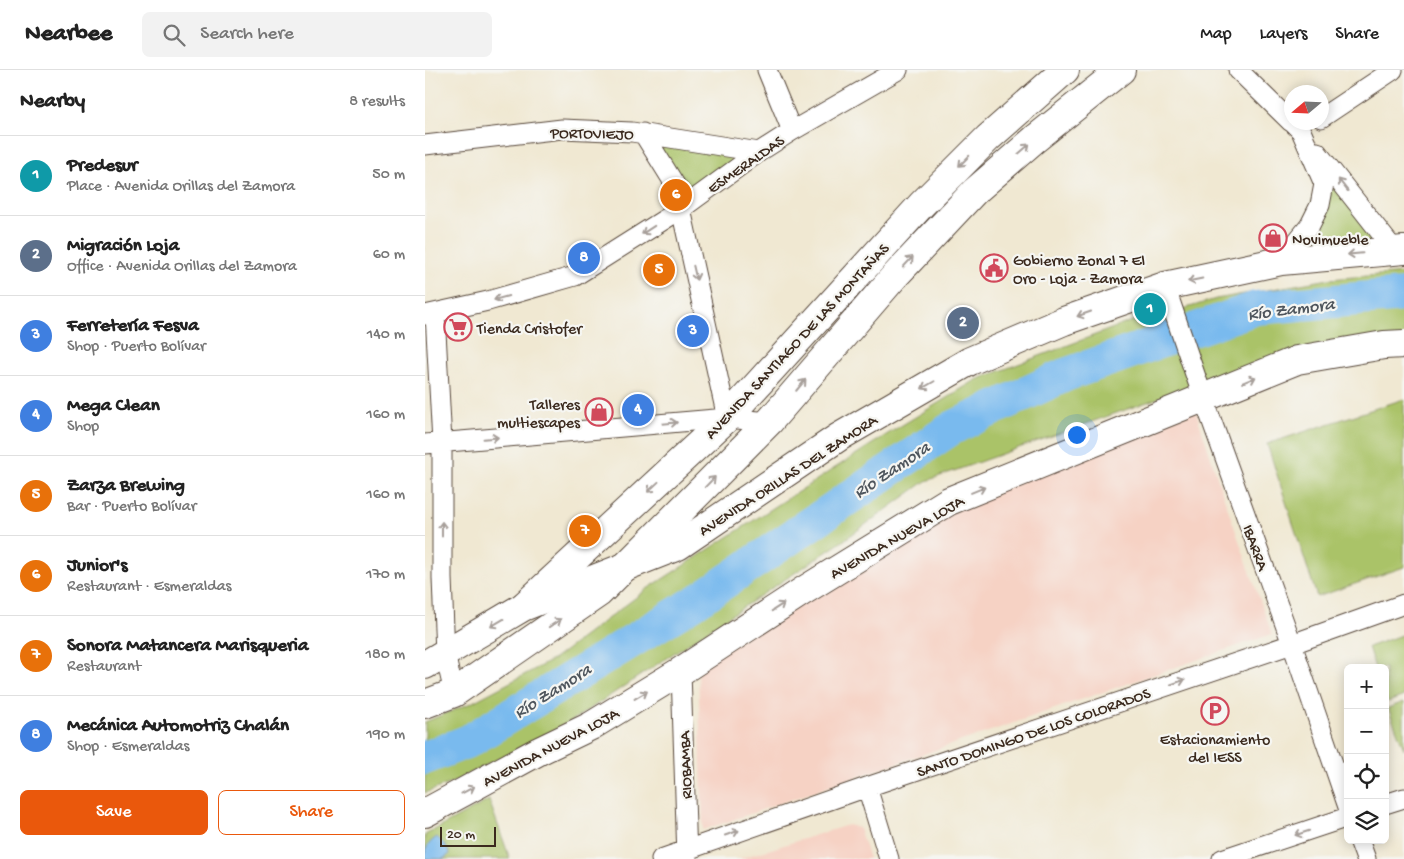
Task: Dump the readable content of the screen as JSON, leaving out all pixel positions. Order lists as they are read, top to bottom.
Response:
{
  "streets": {
    "main road": ["AVENIDA SANTIAGO DE LAS MONTAÑAS", "AVENIDA ORILLAS DEL ZAMORA", "AVENIDA NUEVA LOJA"],
    "street": [
      "PORTOVIEJO",
      "ESMERALDAS",
      "IBARRA",
      "SANTO DOMINGO DE LOS COLORADOS",
      "RIOBAMBA"
    ]
  },
  "crossings": [
    ["PORTOVIEJO", "ESMERALDAS"],
    ["AVENIDA SANTIAGO DE LAS MONTAÑAS", "AVENIDA ORILLAS DEL ZAMORA"],
    ["AVENIDA ORILLAS DEL ZAMORA", "IBARRA"],
    ["AVENIDA NUEVA LOJA", "IBARRA"],
    ["AVENIDA NUEVA LOJA", "RIOBAMBA"],
    ["IBARRA", "SANTO DOMINGO DE LOS COLORADOS"],
    ["SANTO DOMINGO DE LOS COLORADOS", "RIOBAMBA"]
  ],
  "one_way": ["AVENIDA NUEVA LOJA", "SANTO DOMINGO DE LOS COLORADOS"],
  "water": ["Río Zamora"],
  "places": {
    "shop": ["Novimueble", "Talleres multiescapes"],
    "public building": ["Gobierno Zonal 7 El Oro - Loja - Zamora"],
    "supermarket": ["Tienda Cristofer"],
    "parking": ["Estacionamiento del IESS"]
  },
  "scale_bar": "20 m",
  "north": "left",
  "page": {
    "header": "Nearbee",
    "search": "Search here",
    "nav": ["Map", "Layers", "Share"],
    "heading": ["Nearby", "8 results"],
    "list": [
      {
        "mark": "1",
        "name": "Predesur",
        "note": "Place · Avenida Orillas del Zamora",
        "value": "50 m"
      },
      {
        "mark": "2",
        "name": "Migración Loja",
        "note": "Office · Avenida Orillas del Zamora",
        "value": "60 m"
      },
      {
        "mark": "3",
        "name": "Ferretería Fesva",
        "note": "Shop · Puerto Bolívar",
        "value": "140 m"
      },
      {
        "mark": "4",
        "name": "Mega Clean",
        "note": "Shop",
        "value": "160 m"
      },
      {
        "mark": "5",
        "name": "Zarza Brewing",
        "note": "Bar · Puerto Bolívar",
        "value": "160 m"
      },
      {
        "mark": "6",
        "name": "Junior's",
        "note": "Restaurant · Esmeraldas",
        "value": "170 m"
      },
      {
        "mark": "7",
        "name": "Sonora Matancera Marisqueria",
        "note": "Restaurant",
        "value": "180 m"
      },
      {
        "mark": "8",
        "name": "Mecánica Automotriz Chalán",
        "note": "Shop · Esmeraldas",
        "value": "190 m"
      }
    ],
    "pins": [
      "6",
      "8",
      "5",
      "1",
      "2",
      "3",
      "4",
      "7"
    ],
    "map_buttons": ["+", "−"],
    "buttons": ["Save", "Share"],
    "scale": "20 m"
  }
}
